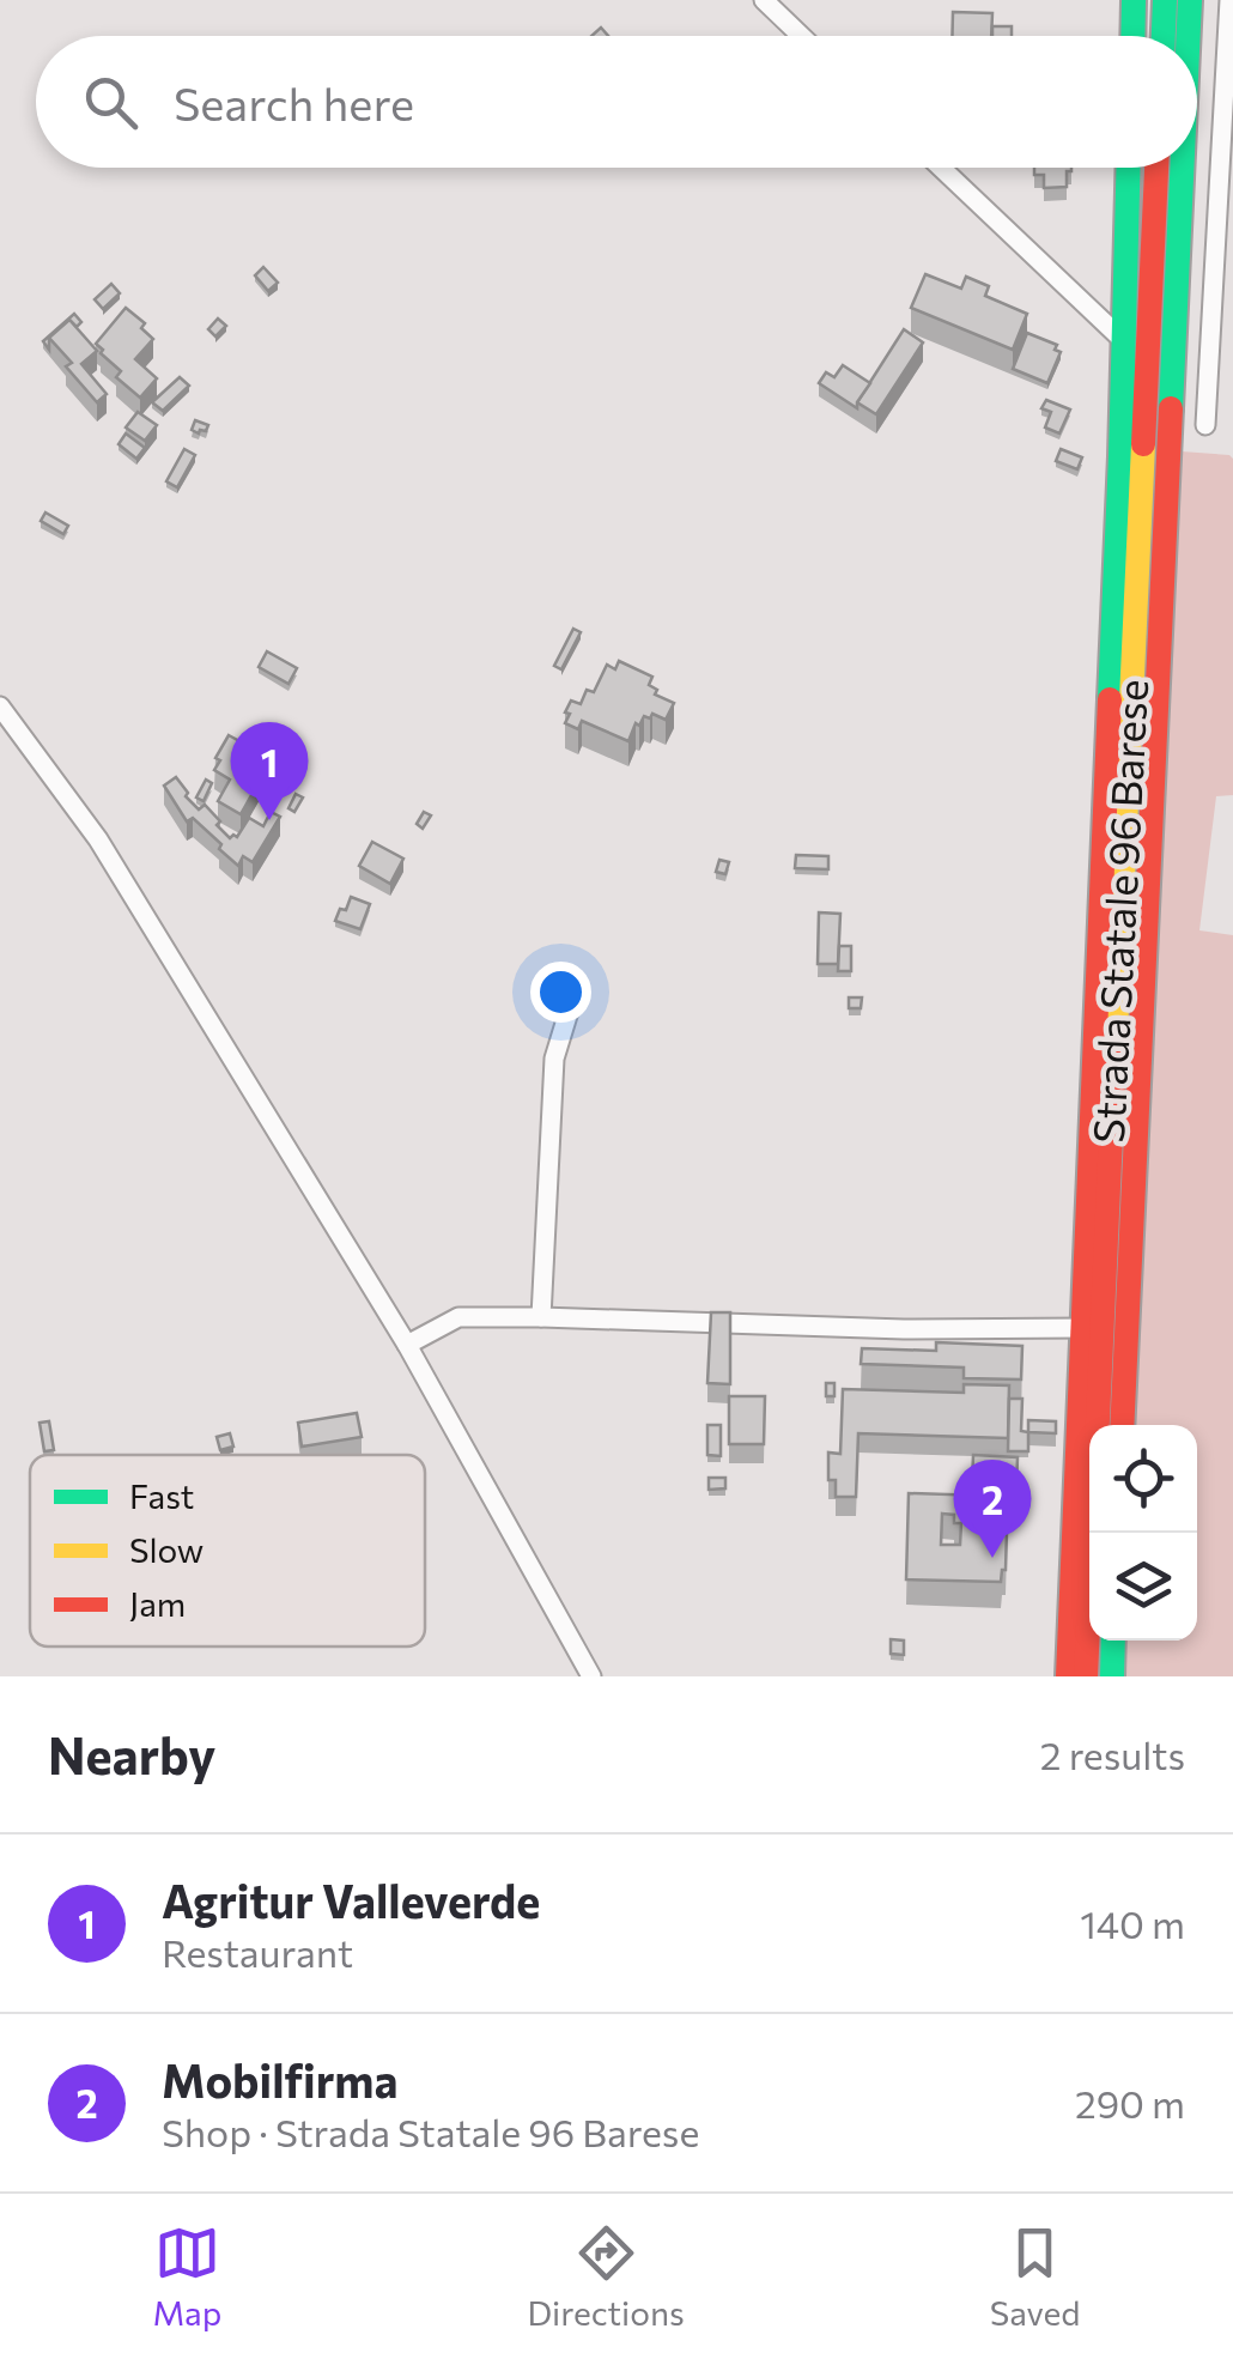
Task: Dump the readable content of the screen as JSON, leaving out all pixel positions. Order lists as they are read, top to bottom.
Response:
{
  "streets": {
    "main road": ["Strada Statale 96 Barese"]
  },
  "legend": ["Fast", "Slow", "Jam"],
  "page": {
    "search": "Search here",
    "pins": ["1", "2"],
    "heading": ["Nearby", "2 results"],
    "list": [
      {
        "mark": "1",
        "name": "Agritur Valleverde",
        "note": "Restaurant",
        "value": "140 m"
      },
      {
        "mark": "2",
        "name": "Mobilfirma",
        "note": "Shop · Strada Statale 96 Barese",
        "value": "290 m"
      }
    ],
    "nav": ["Map", "Directions", "Saved"]
  }
}
